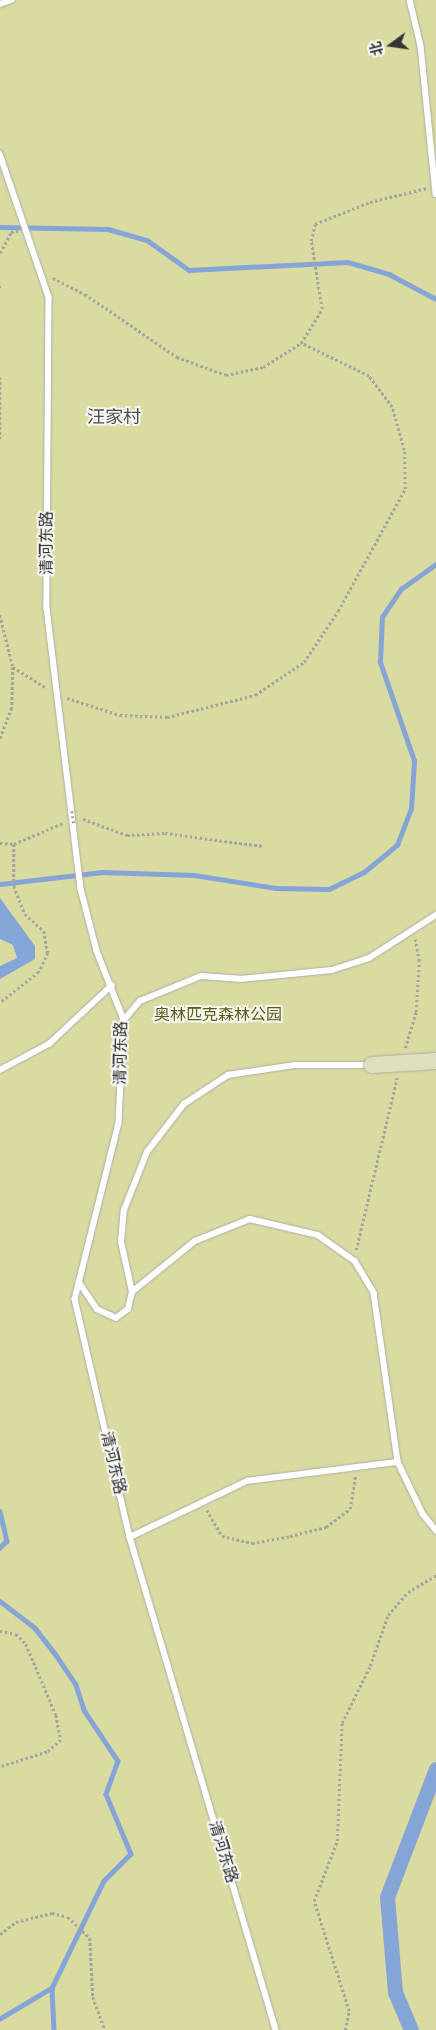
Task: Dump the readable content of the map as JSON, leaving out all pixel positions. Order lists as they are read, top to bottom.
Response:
{
  "streets": {
    "lane": ["清河东路"]
  },
  "districts": ["汪家村"],
  "parks": ["奥林匹克森林公园"],
  "north": "left"
}
